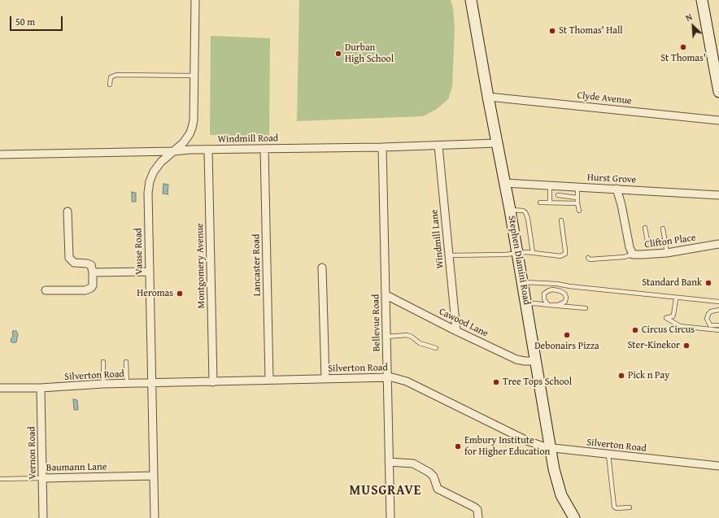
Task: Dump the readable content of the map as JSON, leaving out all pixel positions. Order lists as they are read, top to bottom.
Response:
{
  "streets": {
    "main road": ["Stephen Dlamini Road"],
    "street": [
      "Clyde Avenue",
      "Windmill Road",
      "Hurst Grove",
      "Windmill Lane",
      "Clifton Place",
      "Vause Road",
      "Lancaster Road",
      "Montgomery Avenue",
      "Bellevue Road",
      "Cawood Lane",
      "Silverton Road",
      "Vernon Road",
      "Baumann Lane"
    ]
  },
  "crossings": [
    ["Clyde Avenue", "Stephen Dlamini Road"],
    ["Windmill Road", "Windmill Lane"],
    ["Windmill Road", "Vause Road"],
    ["Windmill Road", "Stephen Dlamini Road"],
    ["Windmill Road", "Lancaster Road"],
    ["Windmill Road", "Montgomery Avenue"],
    ["Windmill Road", "Bellevue Road"],
    ["Hurst Grove", "Clifton Place"],
    ["Hurst Grove", "Stephen Dlamini Road"],
    ["Windmill Lane", "Cawood Lane"],
    ["Vause Road", "Silverton Road"],
    ["Vause Road", "Baumann Lane"],
    ["Stephen Dlamini Road", "Cawood Lane"],
    ["Stephen Dlamini Road", "Silverton Road"],
    ["Lancaster Road", "Silverton Road"],
    ["Montgomery Avenue", "Silverton Road"],
    ["Bellevue Road", "Cawood Lane"],
    ["Bellevue Road", "Silverton Road"],
    ["Silverton Road", "Vernon Road"],
    ["Vernon Road", "Baumann Lane"]
  ],
  "districts": ["MUSGRAVE"],
  "places": [
    "St Thomas' Hall",
    "St Thomas'",
    "Durban High School",
    "Standard Bank",
    "Heromas",
    "Circus Circus",
    "Debonairs Pizza",
    "Ster-Kinekor",
    "Pick n Pay",
    "Tree Tops School",
    "Embury Institute for Higher Education"
  ],
  "scale_bar": "50 m",
  "north": "top left"
}
